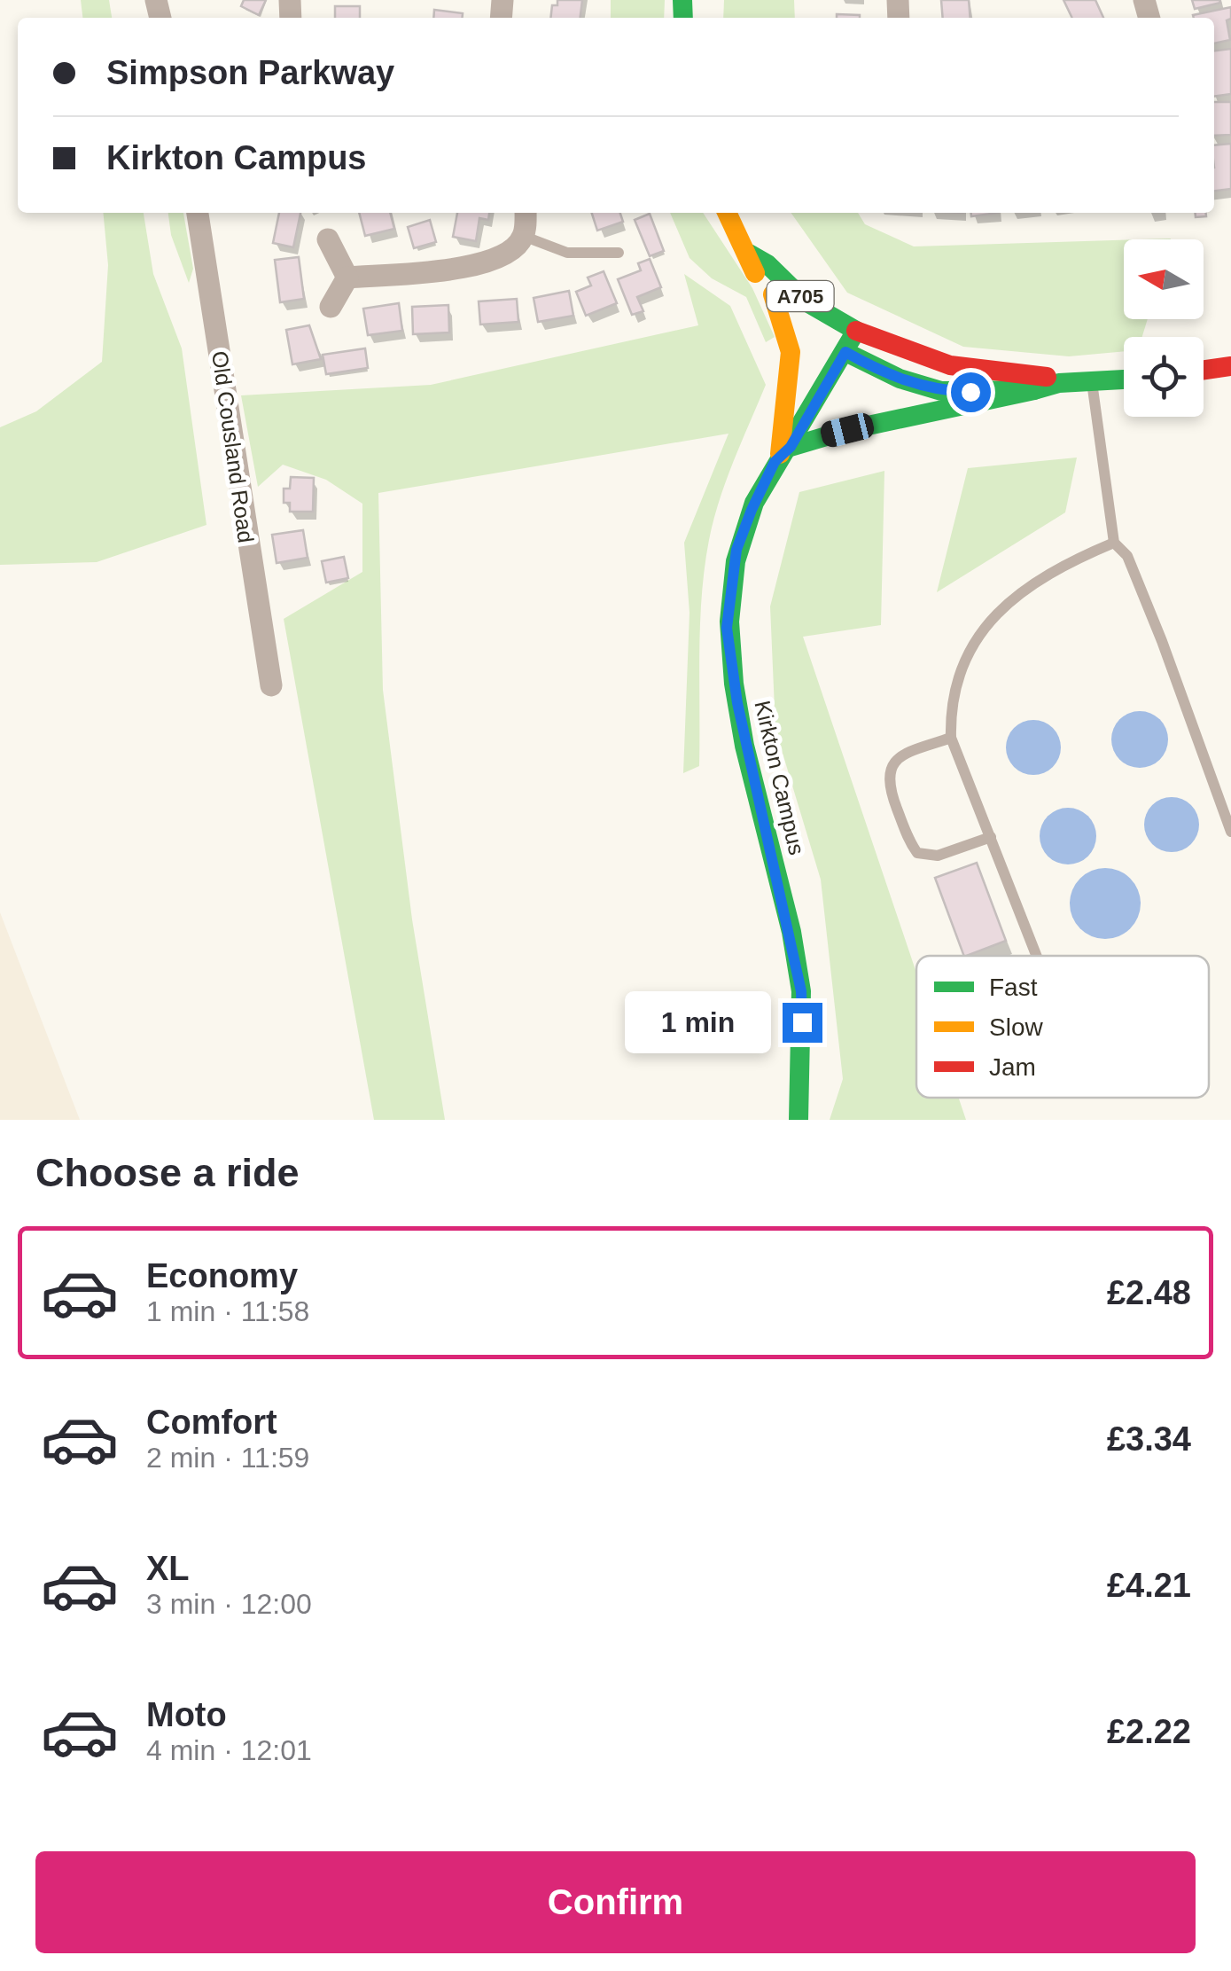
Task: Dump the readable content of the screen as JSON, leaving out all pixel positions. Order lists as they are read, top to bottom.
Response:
{
  "streets": {
    "main road": ["A705", "Kirkton Campus"],
    "street": ["Old Cousland Road"]
  },
  "crossings": [
    ["A705", "Kirkton Campus"]
  ],
  "legend": ["Fast", "Slow", "Jam"],
  "north": "left",
  "page": {
    "banner": ["Simpson Parkway", "Kirkton Campus"],
    "bubble": "1 min",
    "heading": "Choose a ride",
    "list": [
      {
        "name": "Economy",
        "note": "1 min · 11:58",
        "value": "£2.48"
      },
      {
        "name": "Comfort",
        "note": "2 min · 11:59",
        "value": "£3.34"
      },
      {
        "name": "XL",
        "note": "3 min · 12:00",
        "value": "£4.21"
      },
      {
        "name": "Moto",
        "note": "4 min · 12:01",
        "value": "£2.22"
      }
    ],
    "buttons": "Confirm"
  }
}
